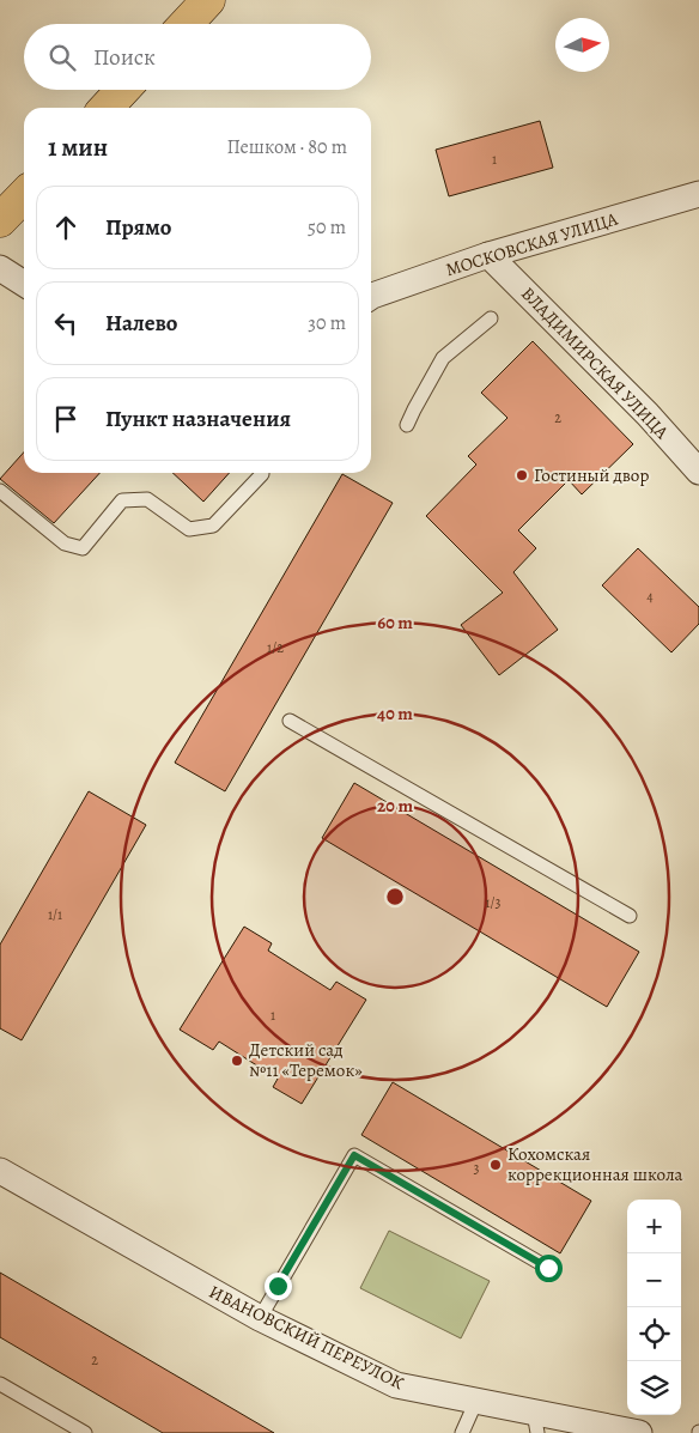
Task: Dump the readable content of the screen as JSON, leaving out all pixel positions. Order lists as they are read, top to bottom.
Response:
{
  "streets": {
    "street": ["МОСКОВСКАЯ УЛИЦА", "ВЛАДИМИРСКАЯ УЛИЦА", "ИВАНОВСКИЙ ПЕРЕУЛОК"]
  },
  "crossings": [
    ["МОСКОВСКАЯ УЛИЦА", "ВЛАДИМИРСКАЯ УЛИЦА"]
  ],
  "places": ["Гостиный двор", "Детский сад №11 «Теремок»", "Кохомская коррекционная школа"],
  "house_numbers": [
    "1",
    "2",
    "4",
    "1/2",
    "1/3",
    "1/1",
    "1",
    "3",
    "2"
  ],
  "north": "right",
  "page": {
    "search": "Поиск",
    "heading": ["1 мин", "Пешком · 80 m"],
    "list": [
      ["Прямо", "50 m"],
      ["Налево", "30 m"],
      "Пункт назначения"
    ],
    "map_buttons": ["+", "−"]
  },
  "rings": ["60 m", "40 m", "20 m"]
}
